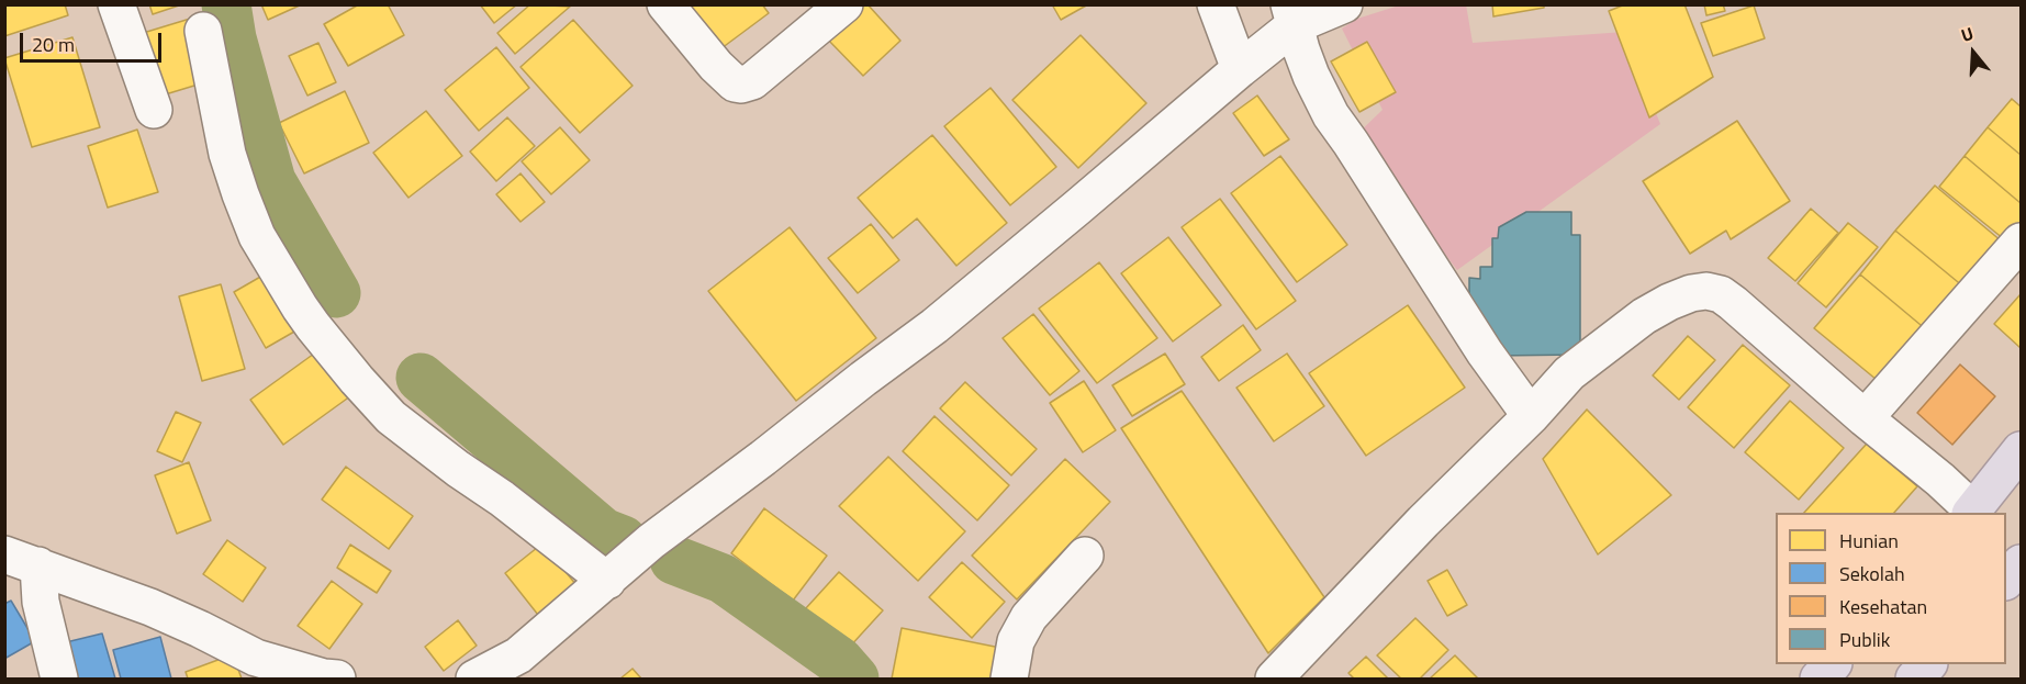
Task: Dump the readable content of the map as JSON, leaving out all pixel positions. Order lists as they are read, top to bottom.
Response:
{
  "legend": [
    "Hunian",
    "Sekolah",
    "Kesehatan",
    "Publik"
  ],
  "scale_bar": "20 m",
  "north": "top"
}
